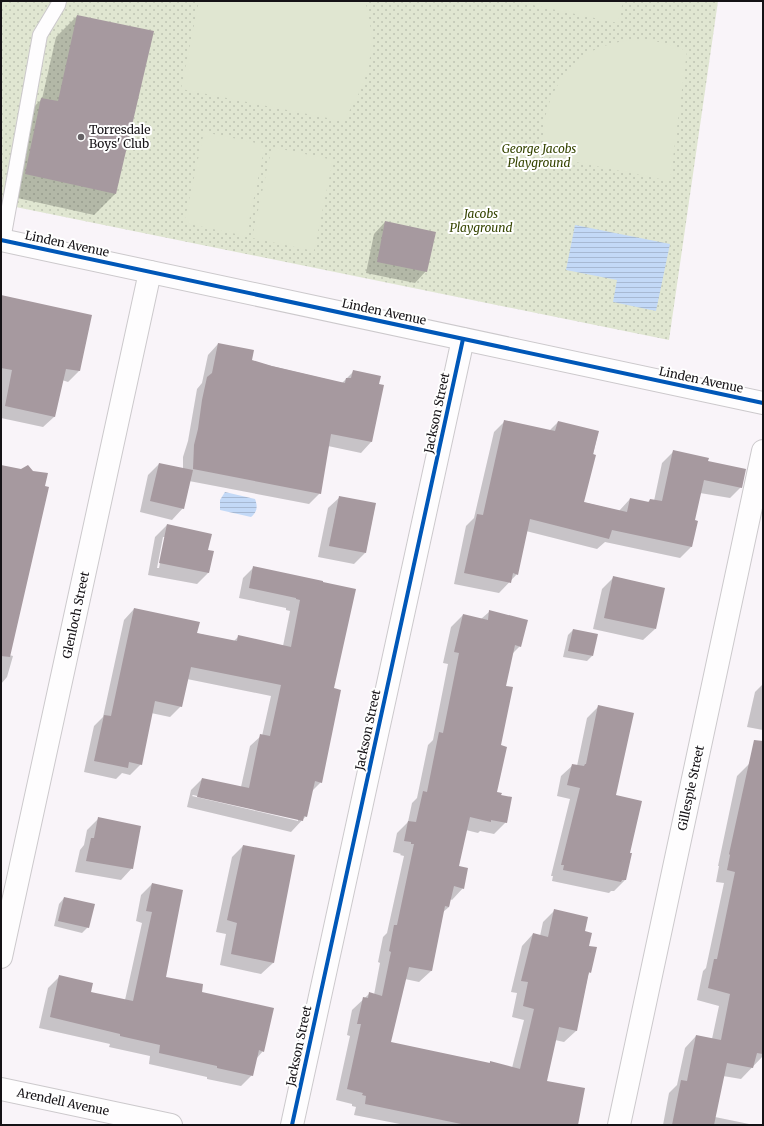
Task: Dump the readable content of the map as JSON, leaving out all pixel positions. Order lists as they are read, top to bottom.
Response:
{
  "streets": {
    "street": [
      "Linden Avenue",
      "Jackson Street",
      "Glenloch Street",
      "Gillespie Street",
      "Arendell Avenue"
    ]
  },
  "crossings": [
    ["Linden Avenue", "Jackson Street"],
    ["Linden Avenue", "Glenloch Street"]
  ],
  "parks": ["George Jacobs Playground", "Jacobs Playground"],
  "places": ["Torresdale Boys' Club"]
}
